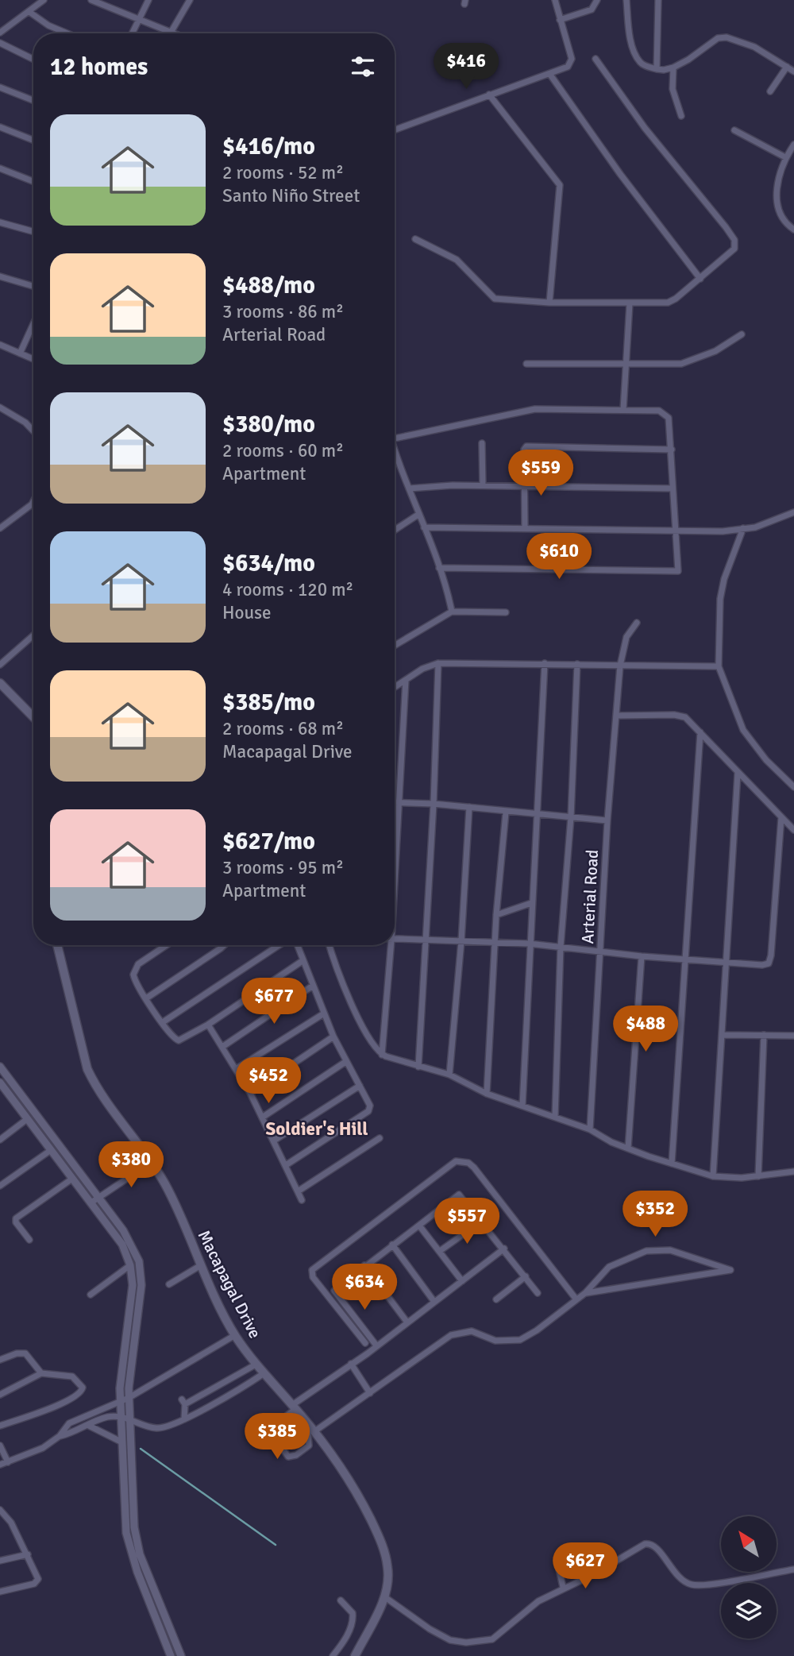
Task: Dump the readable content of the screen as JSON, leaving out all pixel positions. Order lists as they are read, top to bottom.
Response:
{
  "streets": {
    "main road": ["Macapagal Drive"],
    "street": ["Arterial Road"]
  },
  "districts": ["Soldier's Hill"],
  "north": "top left",
  "page": {
    "heading": "12 homes",
    "price": [
      "$416",
      "$559",
      "$610",
      "$677",
      "$488",
      "$452",
      "$380",
      "$352",
      "$557",
      "$634",
      "$385",
      "$627"
    ],
    "list": [
      {
        "name": "$416/mo",
        "note": "2 rooms · 52 m² · Santo Niño Street"
      },
      {
        "name": "$488/mo",
        "note": "3 rooms · 86 m² · Arterial Road"
      },
      {
        "name": "$380/mo",
        "note": "2 rooms · 60 m² · Apartment"
      },
      {
        "name": "$634/mo",
        "note": "4 rooms · 120 m² · House"
      },
      {
        "name": "$385/mo",
        "note": "2 rooms · 68 m² · Macapagal Drive"
      },
      {
        "name": "$627/mo",
        "note": "3 rooms · 95 m² · Apartment"
      }
    ]
  }
}
